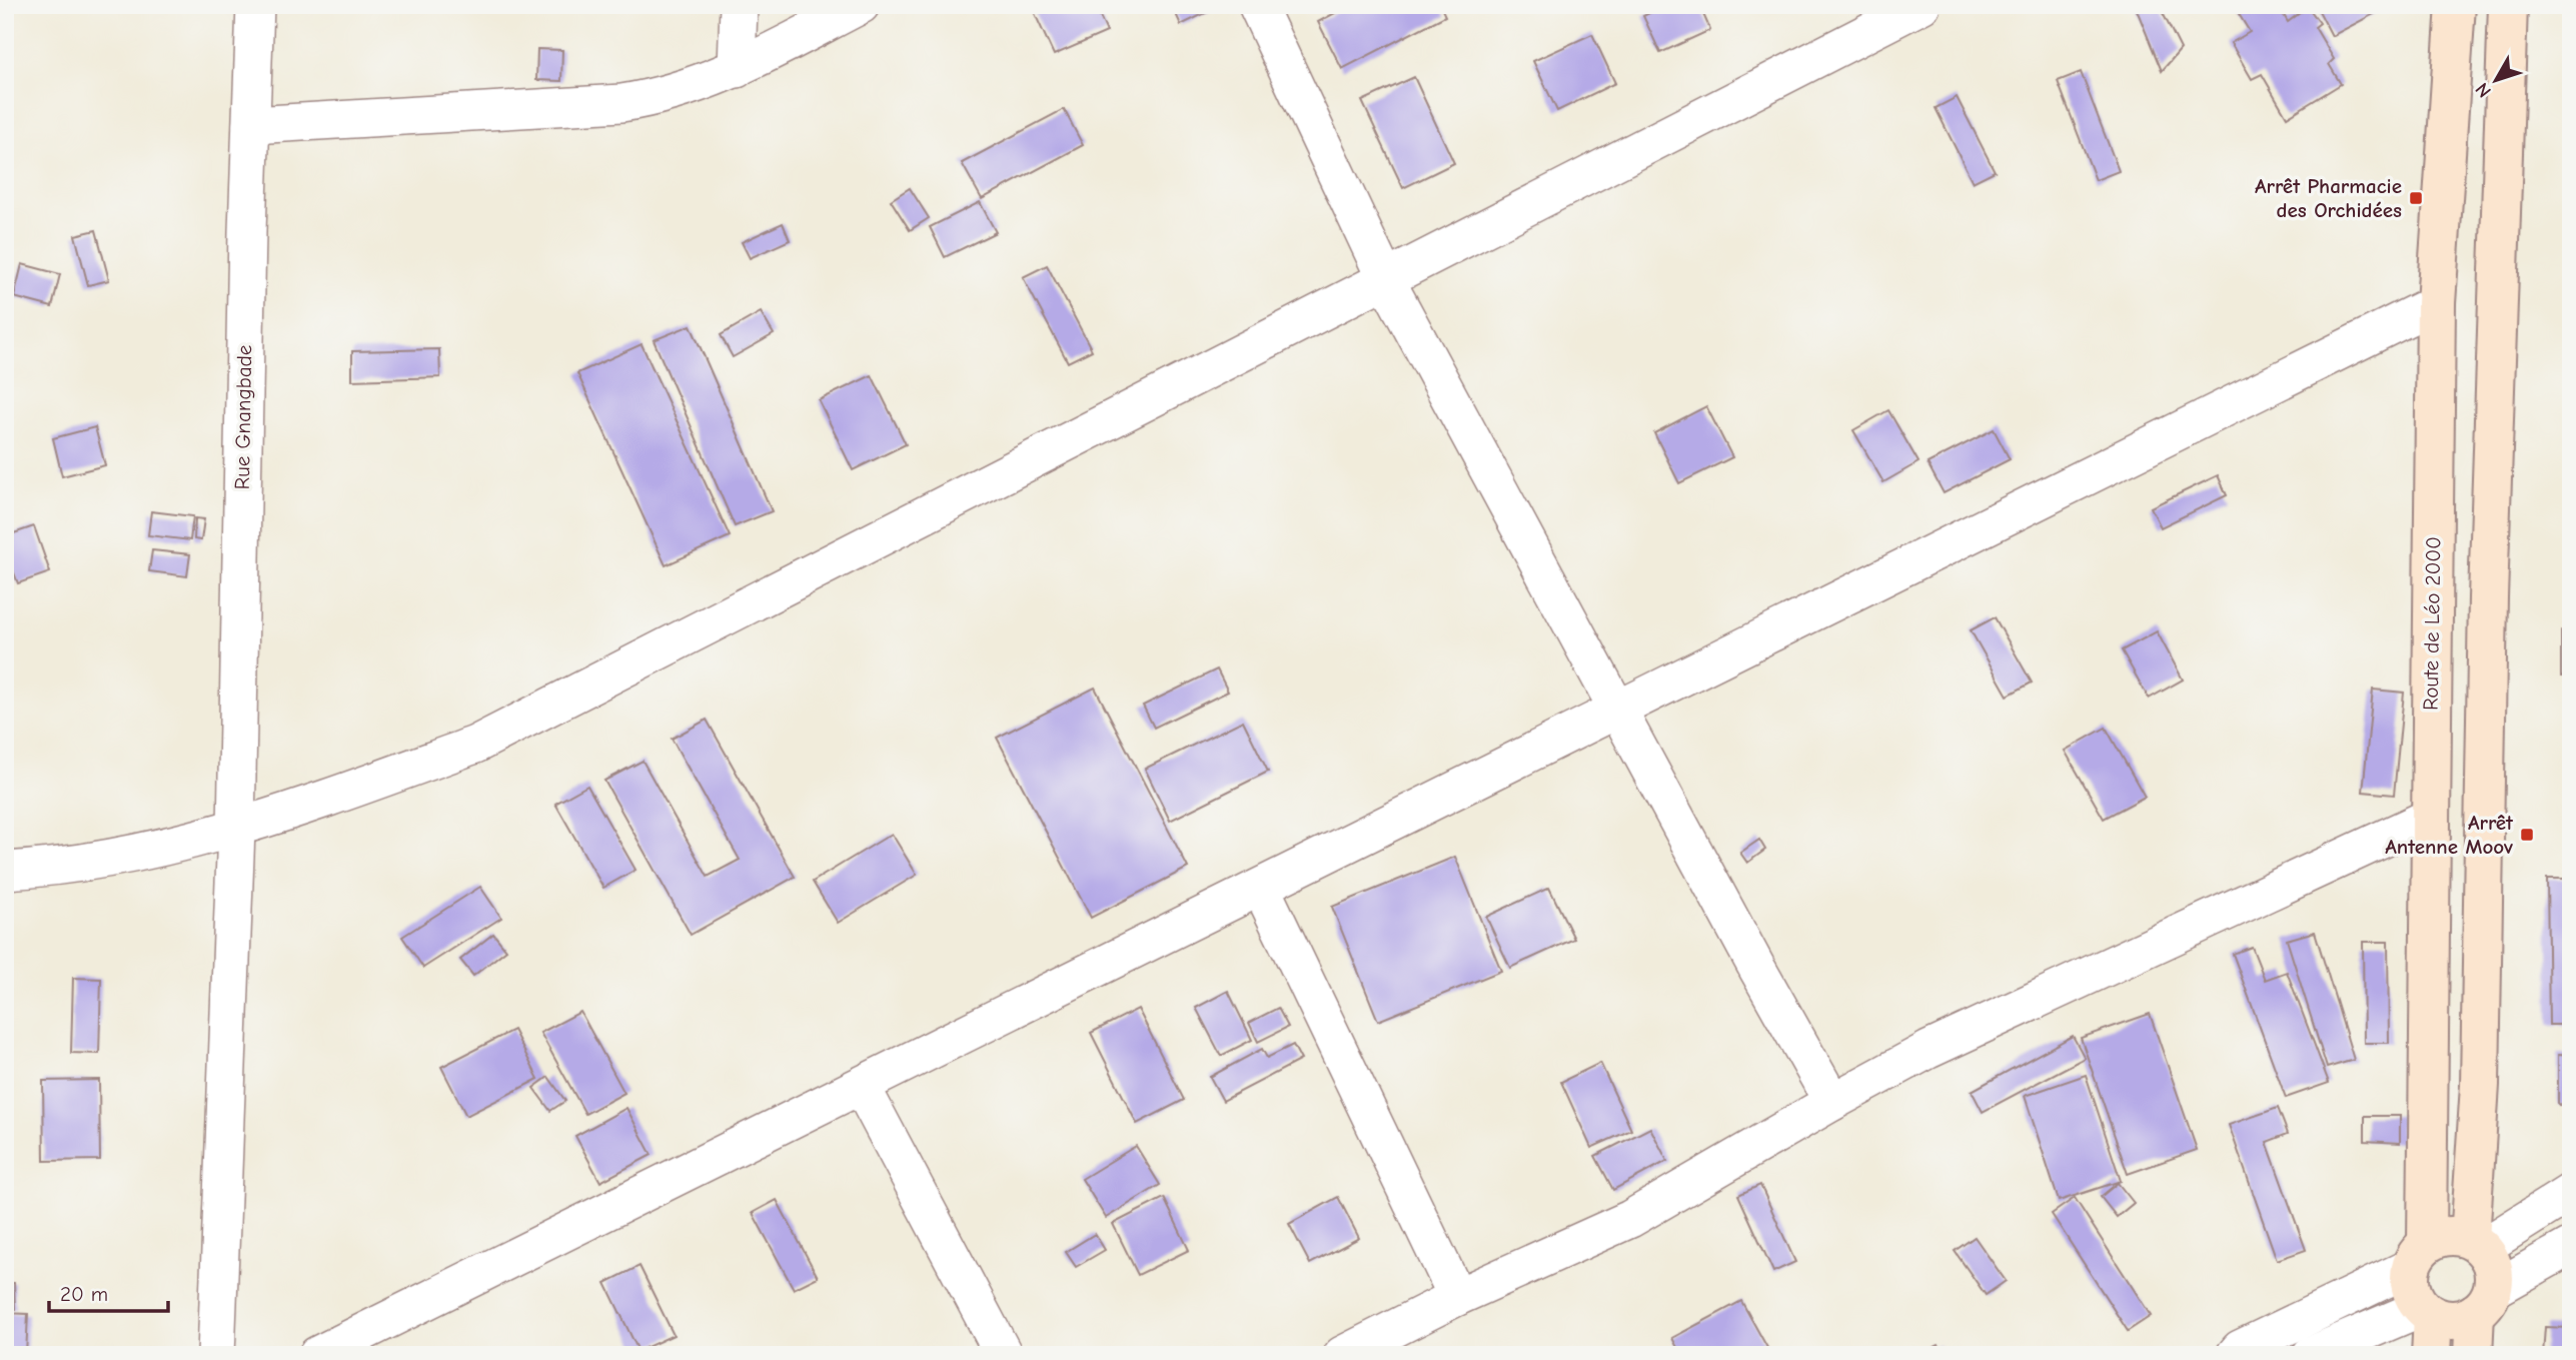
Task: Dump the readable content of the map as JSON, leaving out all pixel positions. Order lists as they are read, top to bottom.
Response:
{
  "streets": {
    "street": ["Rue Gnangbade", "Route de Léo 2000"]
  },
  "places": {
    "transit": ["Arrêt Pharmacie des Orchidées", "Arrêt Antenne Moov"]
  },
  "scale_bar": "20 m",
  "north": "bottom left"
}
